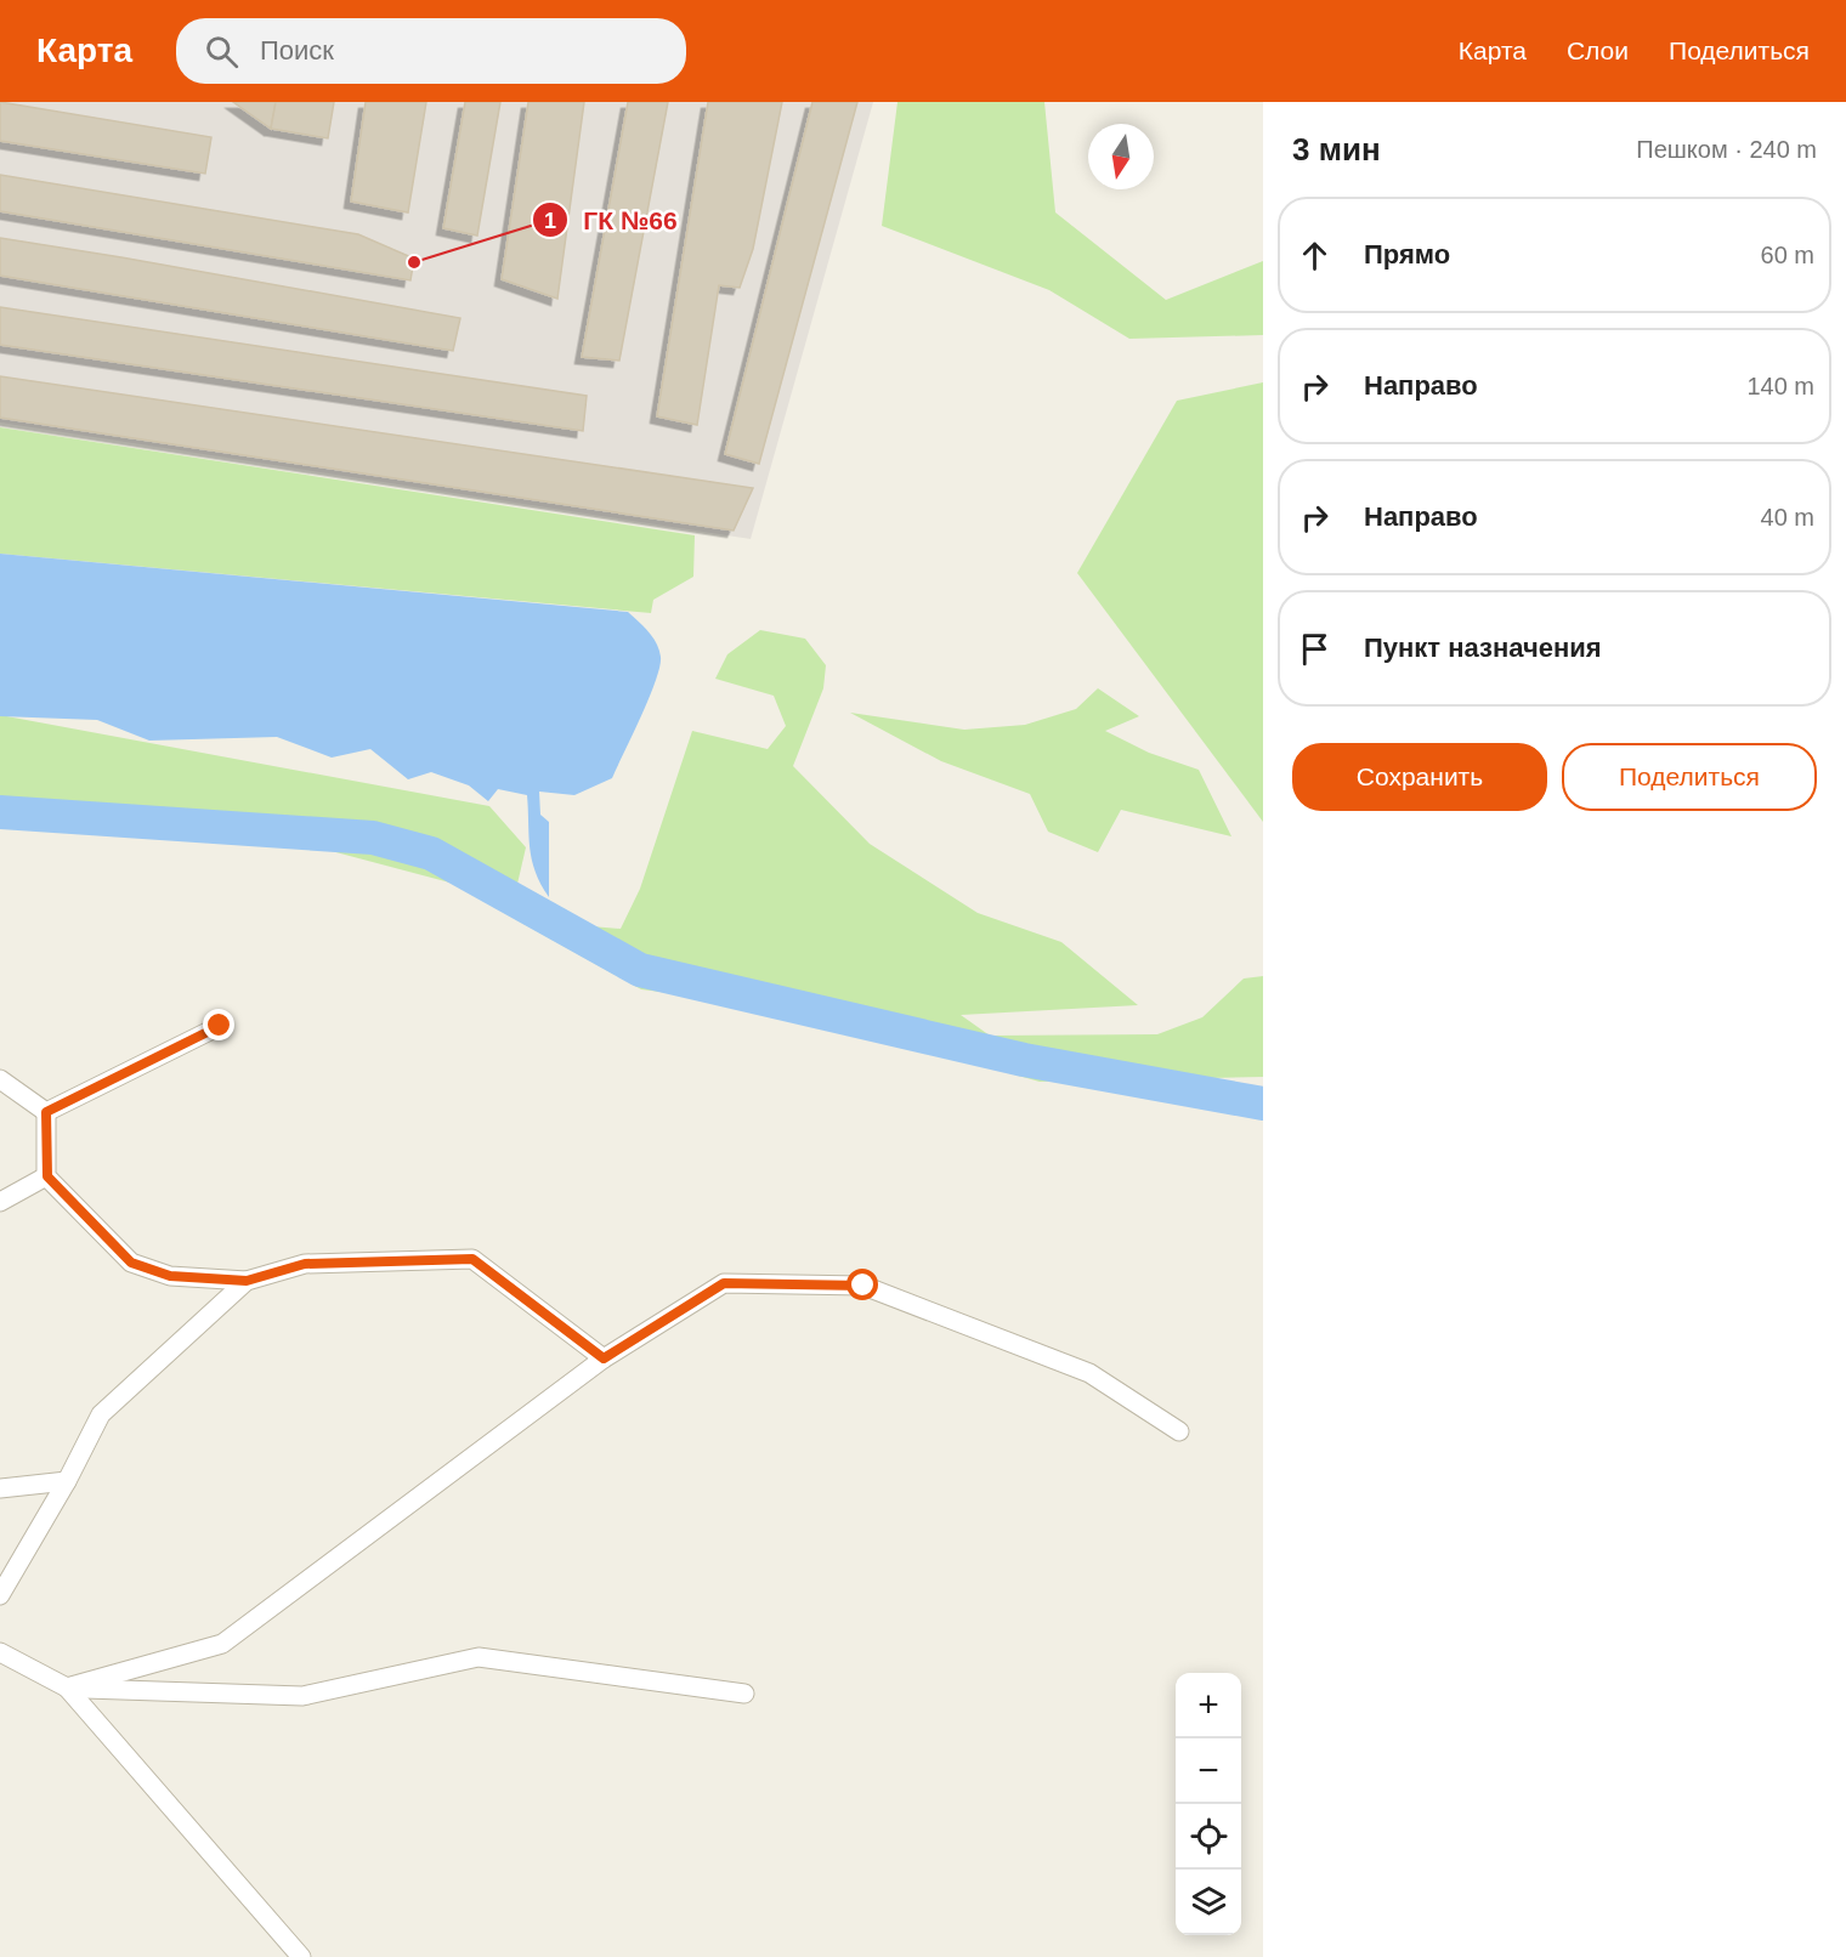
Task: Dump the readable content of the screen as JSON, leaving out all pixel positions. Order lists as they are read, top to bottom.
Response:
{
  "places": ["ГК №66"],
  "north": "bottom",
  "page": {
    "header": "Карта",
    "search": "Поиск",
    "nav": ["Карта", "Слои", "Поделиться"],
    "heading": ["3 мин", "Пешком · 240 m"],
    "list": [
      ["Прямо", "60 m"],
      ["Направо", "140 m"],
      ["Направо", "40 m"],
      "Пункт назначения"
    ],
    "buttons": ["Сохранить", "Поделиться"],
    "map_buttons": ["+", "−"]
  }
}
